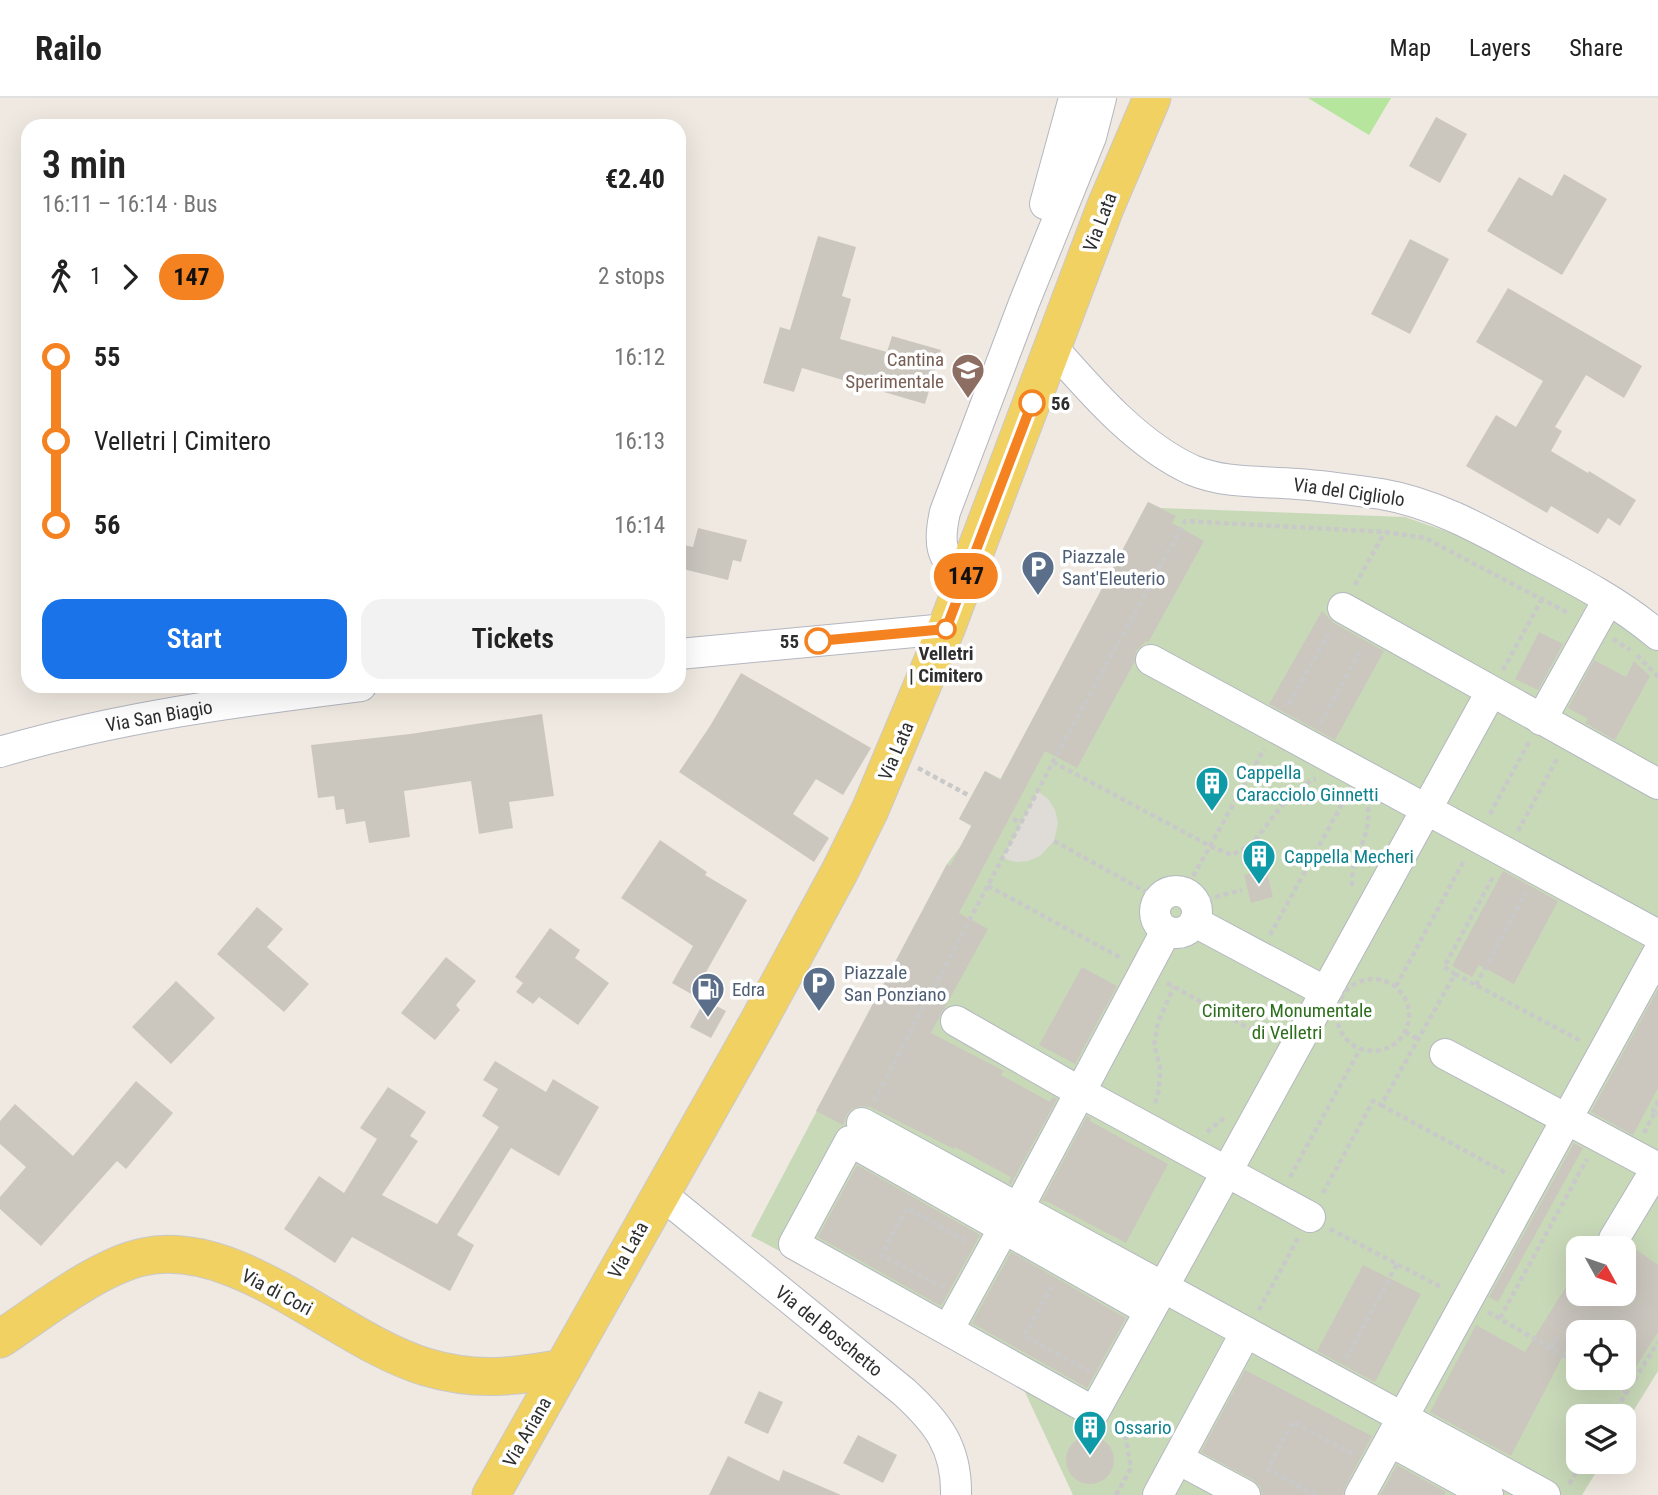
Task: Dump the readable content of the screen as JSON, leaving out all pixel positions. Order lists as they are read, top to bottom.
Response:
{
  "streets": {
    "main road": ["Via Lata", "Via di Cori", "Via Ariana"],
    "street": ["Via del Cigliolo", "Via San Biagio", "Via del Boschetto"]
  },
  "crossings": [
    ["Via Lata", "Via del Cigliolo"],
    ["Via Lata", "Via di Cori"],
    ["Via Lata", "Via del Boschetto"],
    ["Via Lata", "Via Ariana"],
    ["Via di Cori", "Via Ariana"]
  ],
  "parks": ["Cimitero Monumentale di Velletri"],
  "places": {
    "school or university": ["Cantina Sperimentale"],
    "other": ["56", "Velletri | Cimitero", "55"],
    "parking": ["Piazzale Sant'Eleuterio", "Piazzale San Ponziano"],
    "building": ["Cappella Caracciolo Ginnetti", "Cappella Mecheri", "Ossario"],
    "fuel station": ["Edra"]
  },
  "lines": ["bus line 147"],
  "north": "bottom right",
  "page": {
    "header": "Railo",
    "nav": ["Map", "Layers", "Share"],
    "on_map": "147",
    "heading": ["3 min", "16:11 – 16:14 · Bus", "€2.40"],
    "legs": ["1", "147", "2 stops"],
    "list": [
      {
        "name": "55",
        "value": "16:12"
      },
      {
        "name": "Velletri | Cimitero",
        "value": "16:13"
      },
      {
        "name": "56",
        "value": "16:14"
      }
    ],
    "buttons": ["Start", "Tickets"]
  }
}
